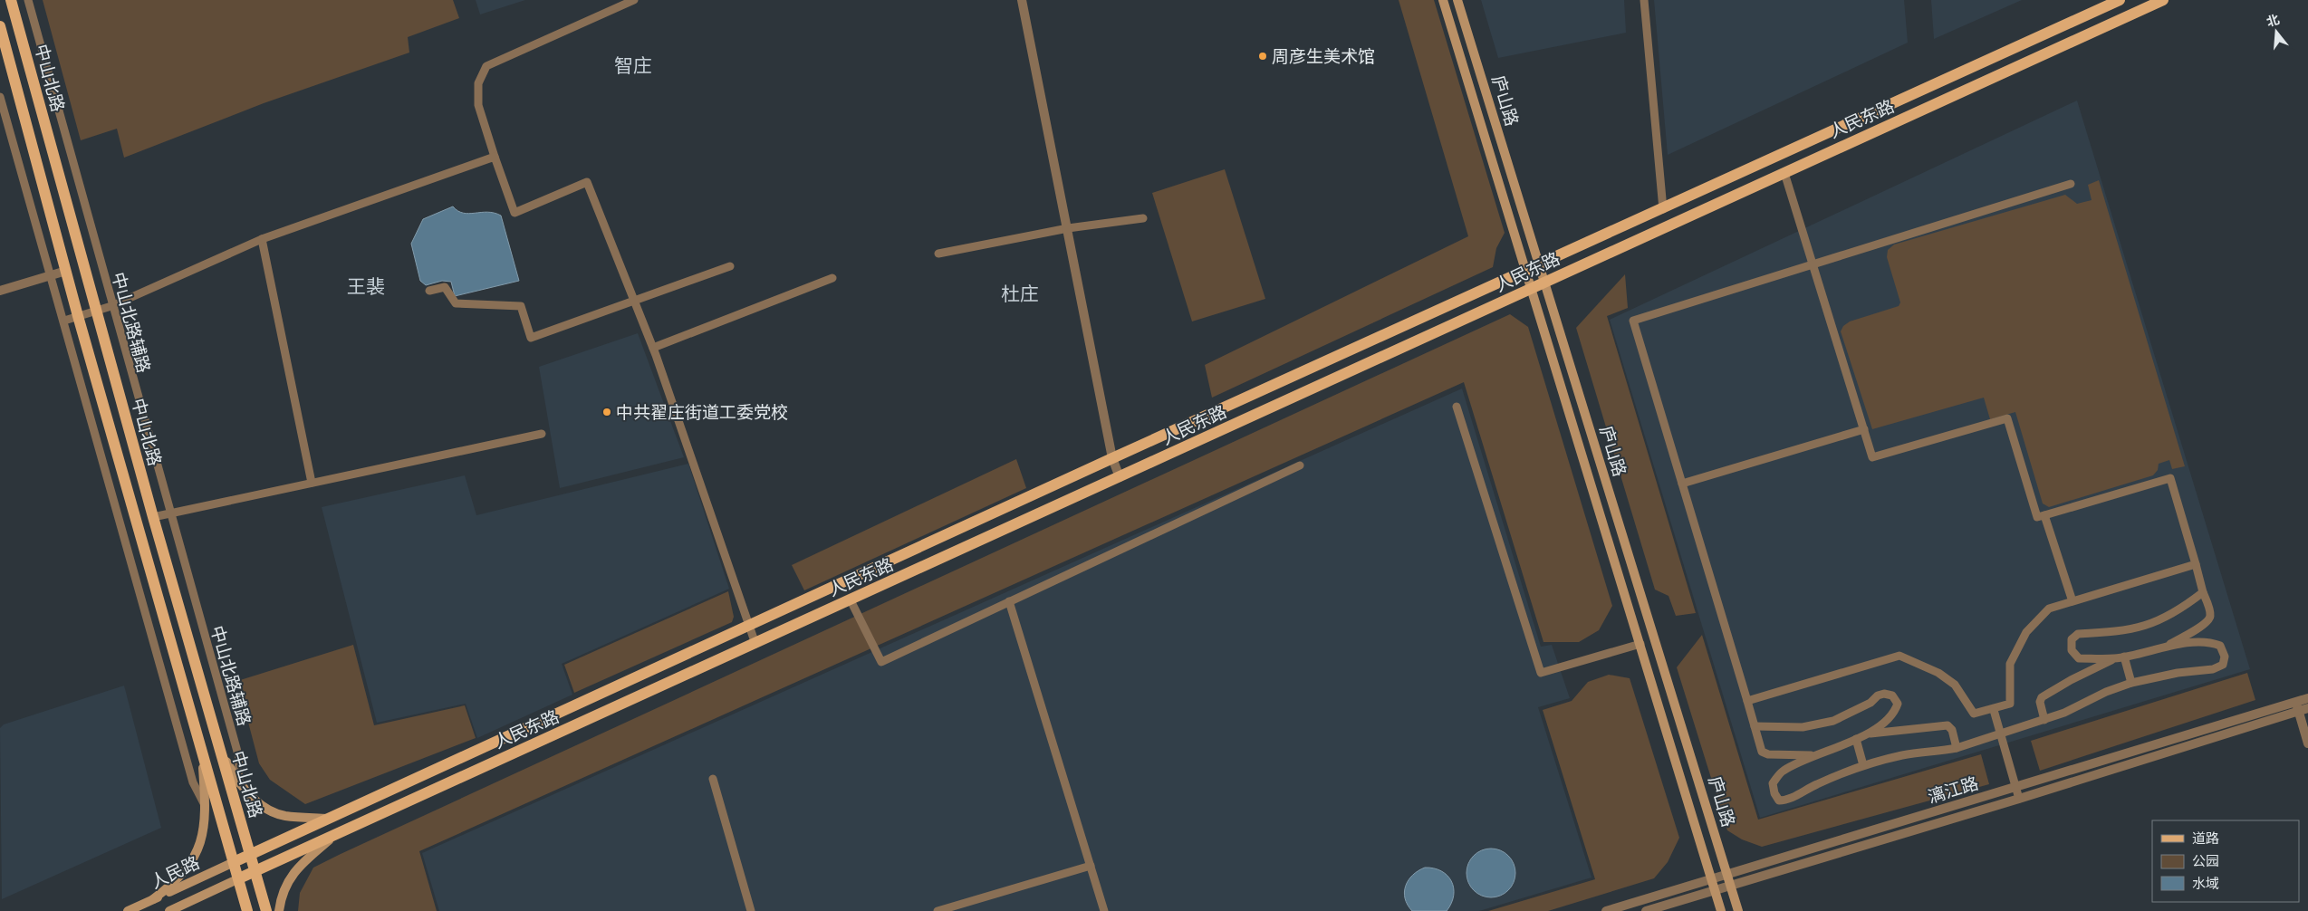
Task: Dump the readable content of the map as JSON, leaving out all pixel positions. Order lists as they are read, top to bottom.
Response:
{
  "streets": {
    "main road": [
      "中山北路",
      "庐山路",
      "人民东路",
      "人民路"
    ],
    "street": ["中山北路辅路", "漓江路"]
  },
  "crossings": [
    ["中山北路", "人民东路"],
    ["中山北路", "人民路"],
    ["庐山路", "人民东路"],
    ["庐山路", "漓江路"],
    ["人民东路", "人民路"]
  ],
  "districts": ["智庄", "王裴", "杜庄"],
  "places": ["周彦生美术馆", "中共翟庄街道工委党校"],
  "legend": ["道路", "公园", "水域"],
  "north": "top"
}
